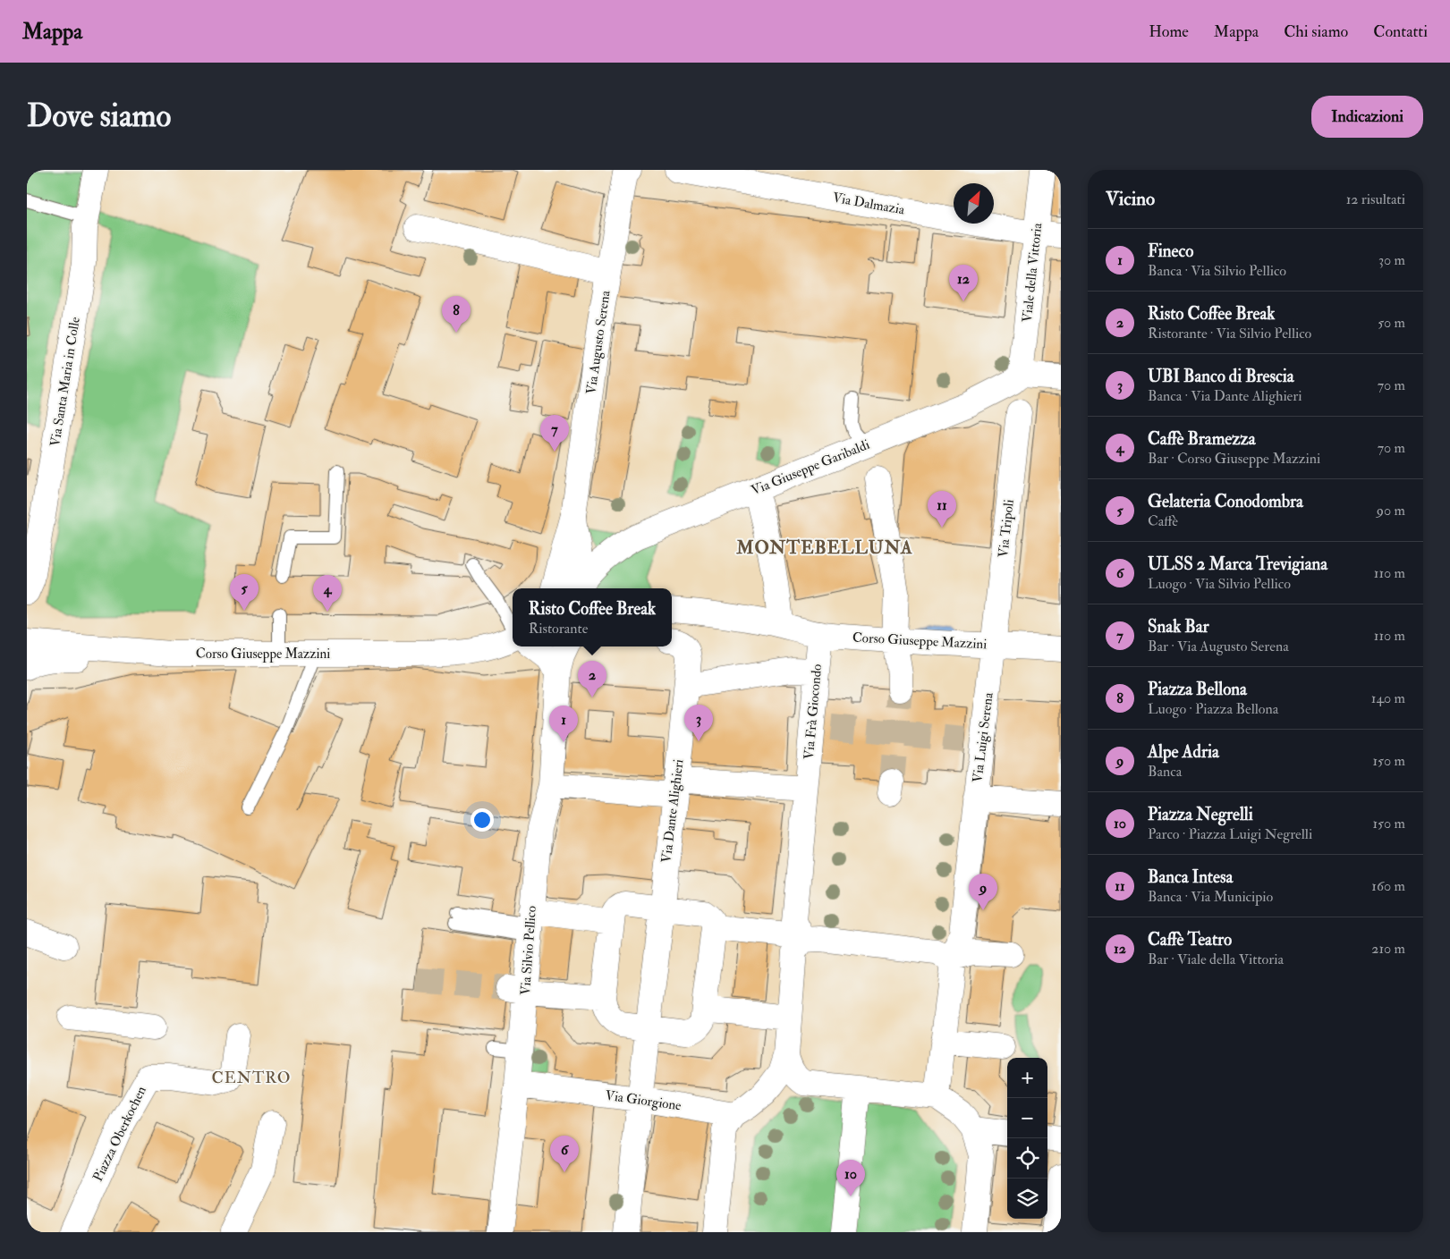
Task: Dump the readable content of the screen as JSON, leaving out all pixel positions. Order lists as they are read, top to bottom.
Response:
{
  "streets": {
    "street": [
      "Via Dalmazia",
      "Viale della Vittoria",
      "Via Augusto Serena",
      "Via Santa Maria in Colle",
      "Via Giuseppe Garibaldi",
      "Via Tripoli",
      "Corso Giuseppe Mazzini",
      "Via Frà Giocondo",
      "Via Luigi Serena",
      "Via Dante Alighieri",
      "Via Silvio Pellico",
      "Via Giorgione",
      "Piazza Oberkochen"
    ]
  },
  "crossings": [
    ["Via Dalmazia", "Viale della Vittoria"],
    ["Viale della Vittoria", "Via Giuseppe Garibaldi"],
    ["Via Tripoli", "Corso Giuseppe Mazzini"],
    ["Via Tripoli", "Via Luigi Serena"],
    ["Corso Giuseppe Mazzini", "Via Frà Giocondo"],
    ["Via Silvio Pellico", "Via Giorgione"]
  ],
  "districts": ["MONTEBELLUNA", "CENTRO"],
  "north": "top right",
  "page": {
    "header": "Mappa",
    "nav": [
      "Home",
      "Mappa",
      "Chi siamo",
      "Contatti"
    ],
    "buttons": "Indicazioni",
    "title": "Dove siamo",
    "heading": ["Vicino", "12 risultati"],
    "list": [
      {
        "mark": "1",
        "name": "Fineco",
        "note": "Banca · Via Silvio Pellico",
        "value": "30 m"
      },
      {
        "mark": "2",
        "name": "Risto Coffee Break",
        "note": "Ristorante · Via Silvio Pellico",
        "value": "50 m"
      },
      {
        "mark": "3",
        "name": "UBI Banco di Brescia",
        "note": "Banca · Via Dante Alighieri",
        "value": "70 m"
      },
      {
        "mark": "4",
        "name": "Caffè Bramezza",
        "note": "Bar · Corso Giuseppe Mazzini",
        "value": "70 m"
      },
      {
        "mark": "5",
        "name": "Gelateria Conodombra",
        "note": "Caffè",
        "value": "90 m"
      },
      {
        "mark": "6",
        "name": "ULSS 2 Marca Trevigiana",
        "note": "Luogo · Via Silvio Pellico",
        "value": "110 m"
      },
      {
        "mark": "7",
        "name": "Snak Bar",
        "note": "Bar · Via Augusto Serena",
        "value": "110 m"
      },
      {
        "mark": "8",
        "name": "Piazza Bellona",
        "note": "Luogo · Piazza Bellona",
        "value": "140 m"
      },
      {
        "mark": "9",
        "name": "Alpe Adria",
        "note": "Banca",
        "value": "150 m"
      },
      {
        "mark": "10",
        "name": "Piazza Negrelli",
        "note": "Parco · Piazza Luigi Negrelli",
        "value": "150 m"
      },
      {
        "mark": "11",
        "name": "Banca Intesa",
        "note": "Banca · Via Municipio",
        "value": "160 m"
      },
      {
        "mark": "12",
        "name": "Caffè Teatro",
        "note": "Bar · Viale della Vittoria",
        "value": "210 m"
      }
    ],
    "pins": [
      "12",
      "8",
      "7",
      "11",
      "5",
      "4",
      "2",
      "3",
      "1",
      "9",
      "6",
      "10"
    ],
    "popup": ["Risto Coffee Break", "Ristorante"],
    "map_buttons": ["+", "−"]
  }
}
